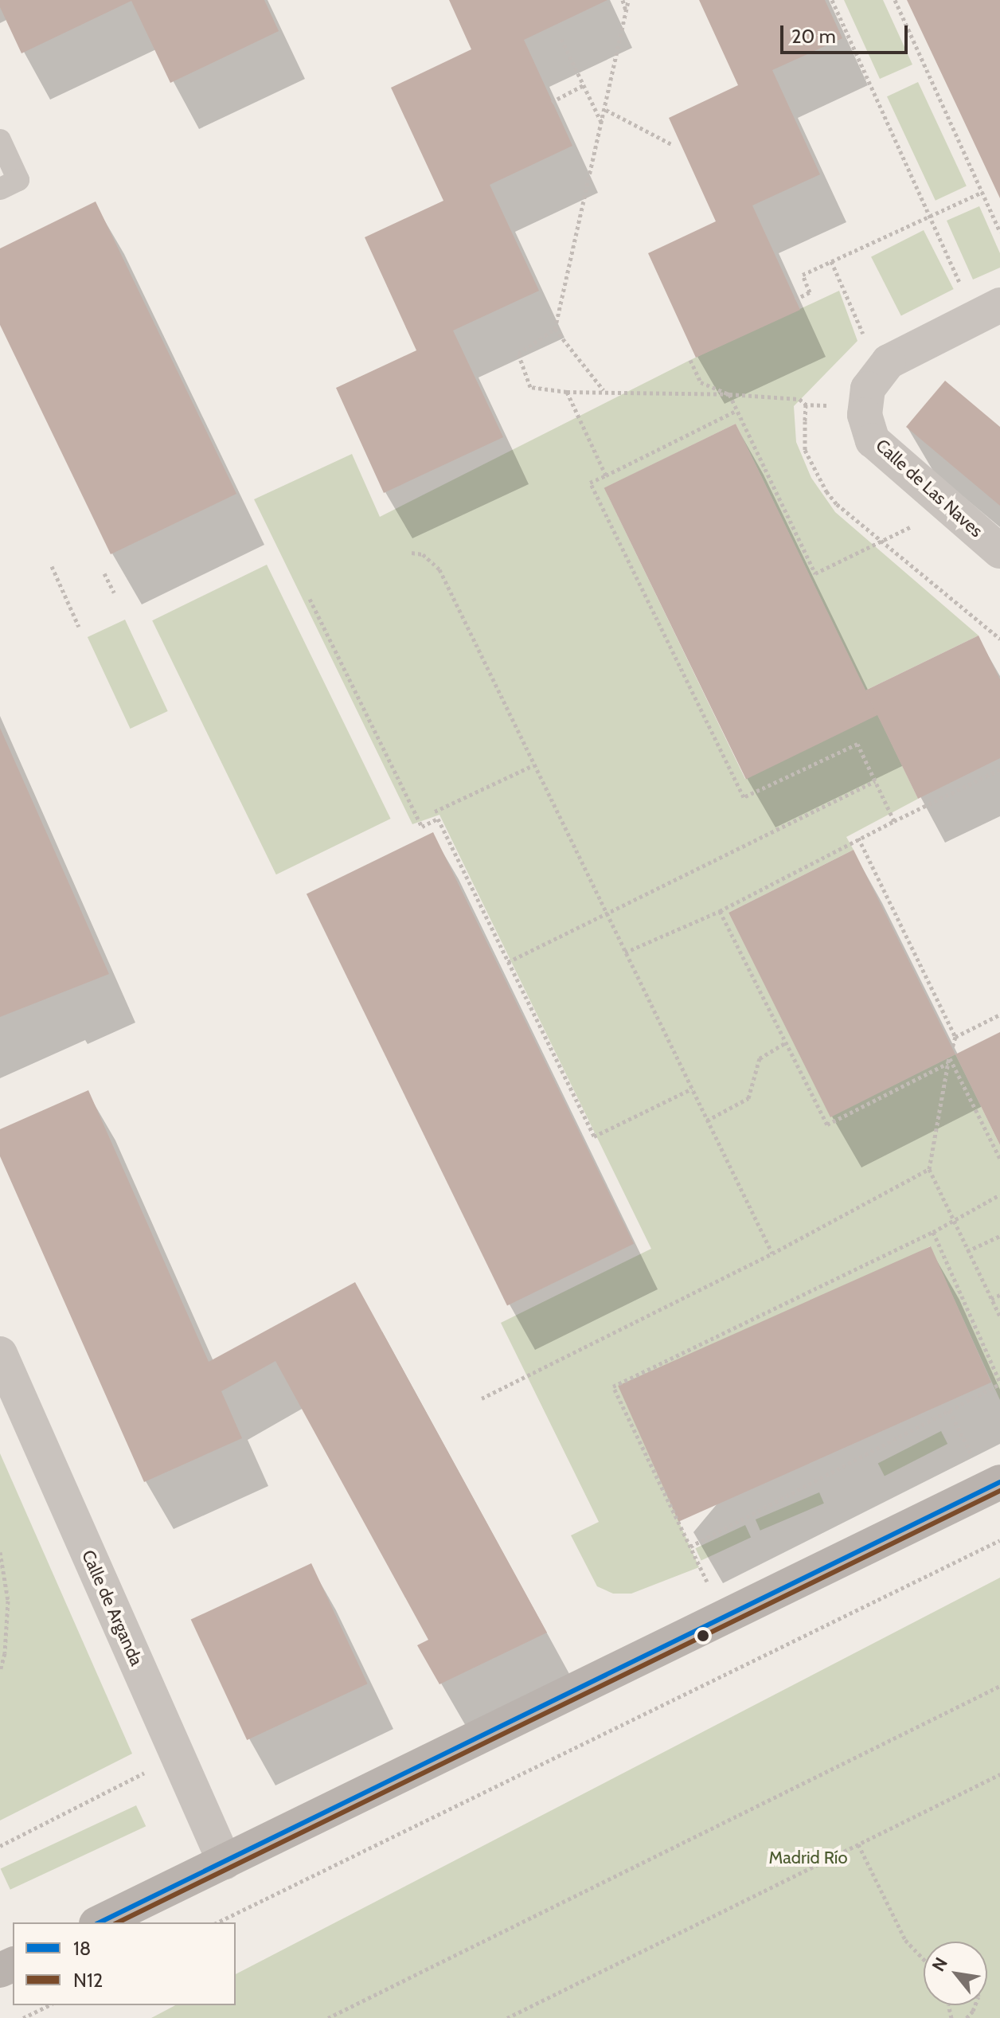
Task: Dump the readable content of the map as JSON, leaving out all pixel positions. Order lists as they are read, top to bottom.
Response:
{
  "streets": {
    "street": ["Calle de Las Naves", "Calle de Arganda"]
  },
  "parks": ["Madrid Río"],
  "lines": ["transit line 18", "transit line N12"],
  "legend": ["18", "N12"],
  "scale_bar": "20 m",
  "north": "top left"
}
